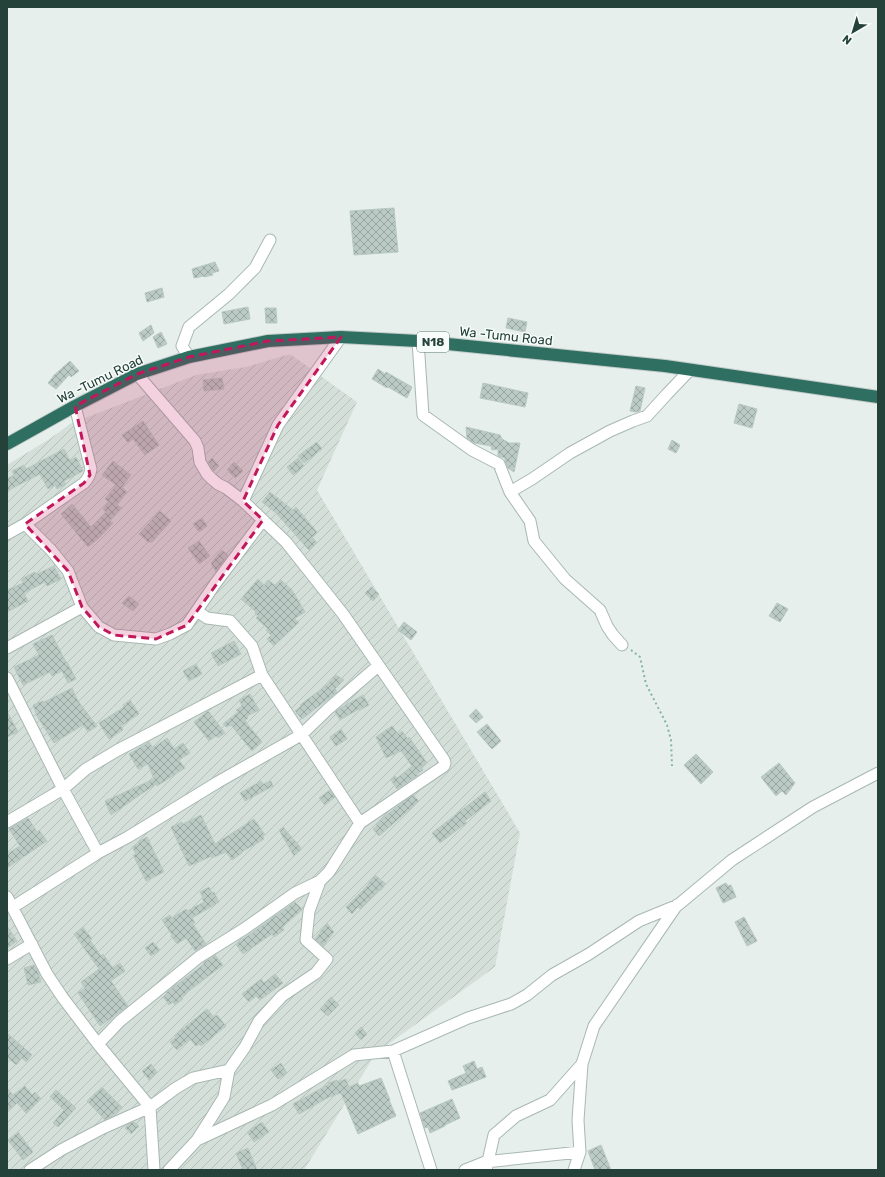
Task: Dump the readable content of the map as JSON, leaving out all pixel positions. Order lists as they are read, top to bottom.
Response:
{
  "streets": {
    "highway": ["Wa -Tumu Road", "N18"]
  },
  "north": "bottom left"
}
